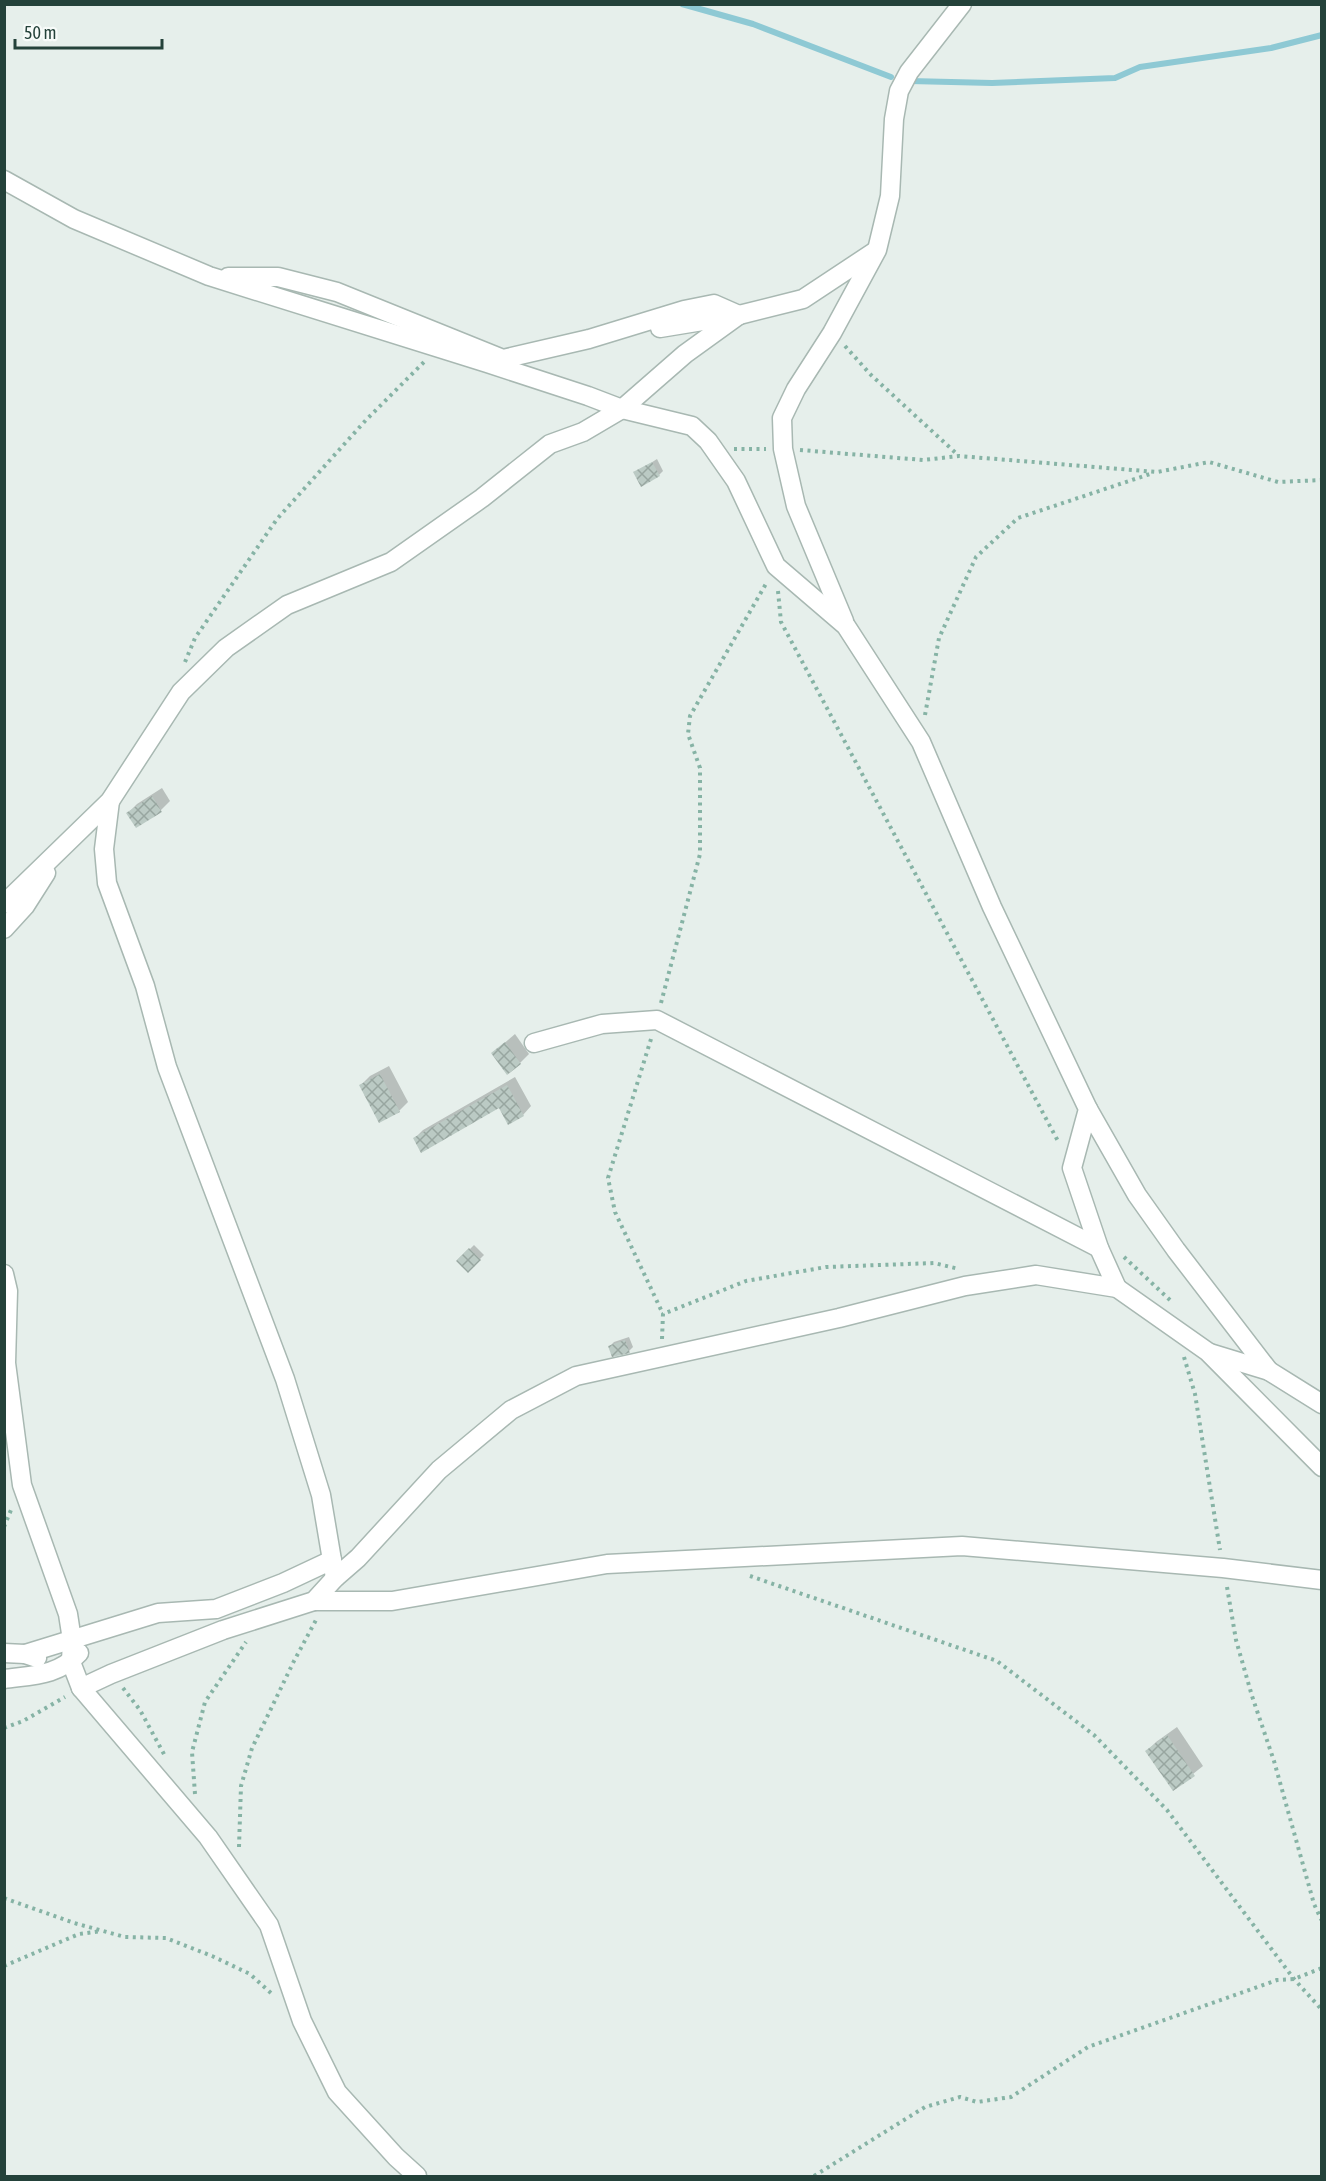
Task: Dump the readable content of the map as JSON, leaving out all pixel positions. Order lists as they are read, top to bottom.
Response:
{
  "scale_bar": "50 m"
}
